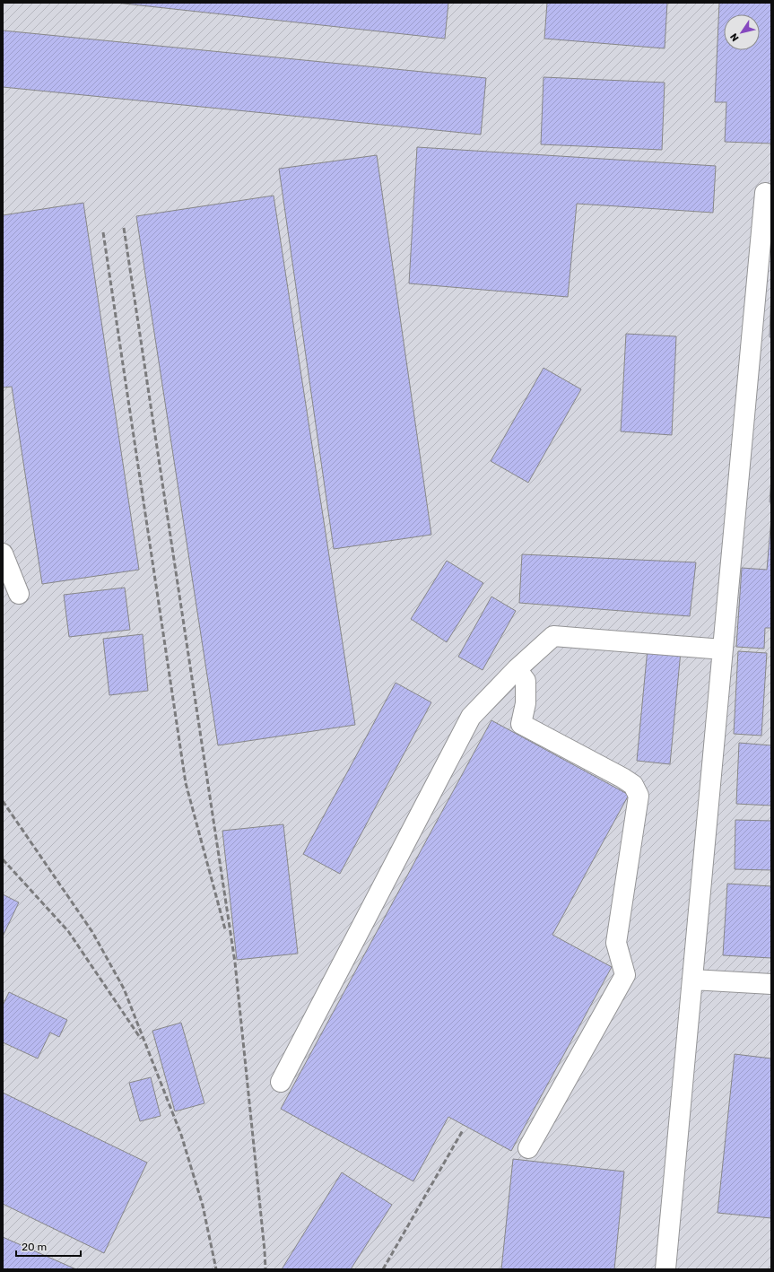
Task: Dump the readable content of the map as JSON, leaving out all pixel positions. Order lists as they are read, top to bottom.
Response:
{
  "scale_bar": "20 m",
  "north": "bottom left"
}
